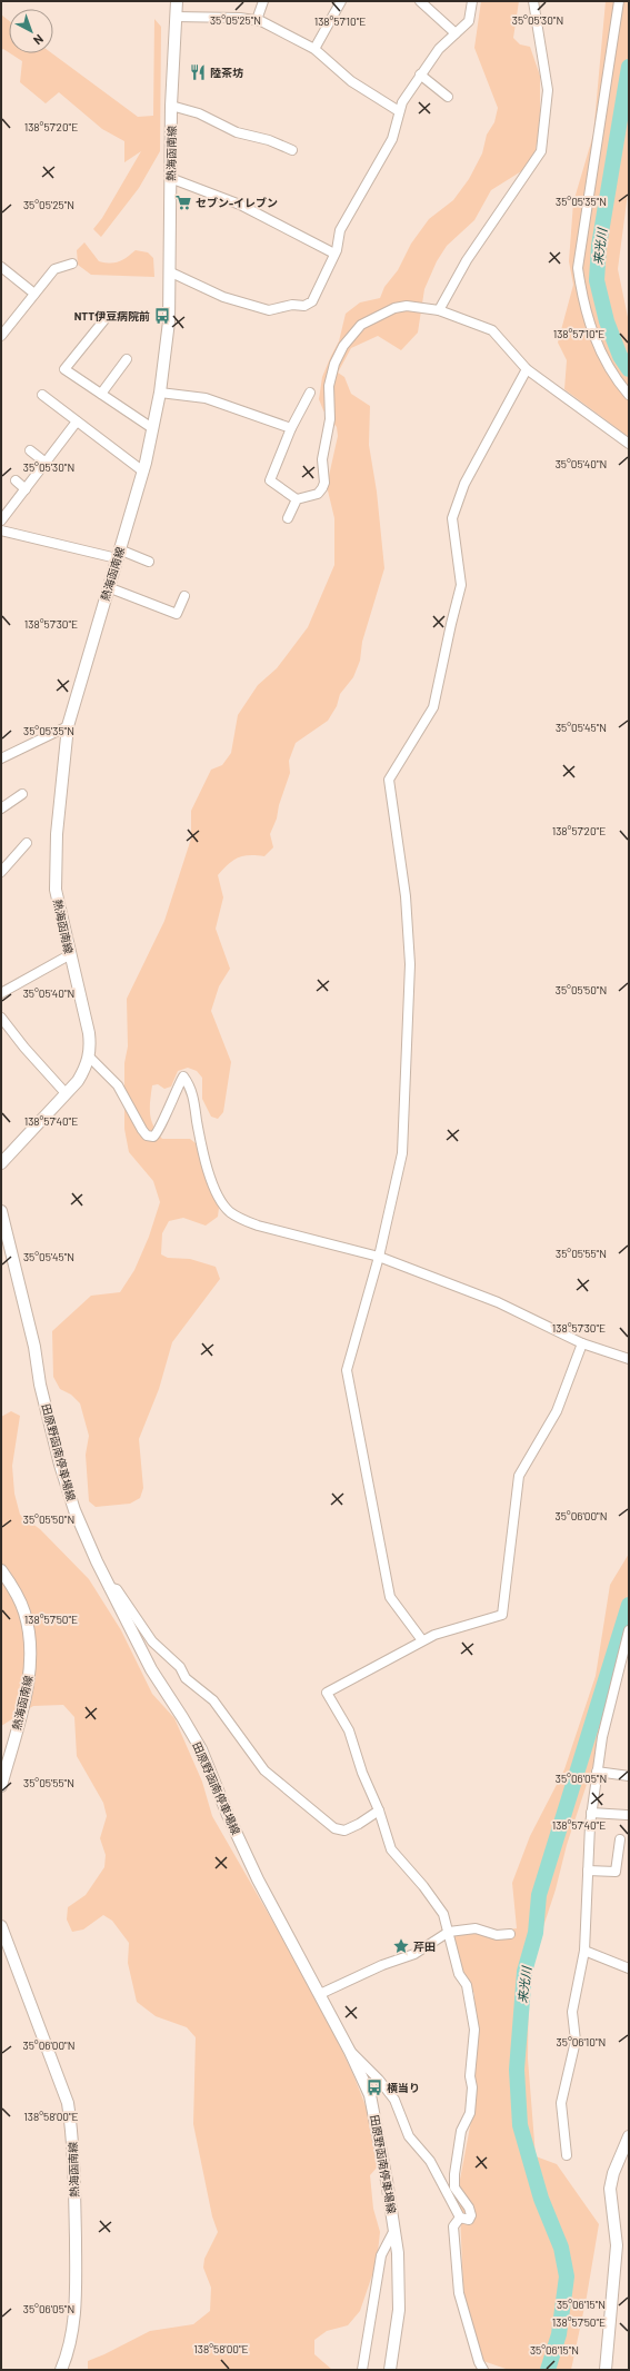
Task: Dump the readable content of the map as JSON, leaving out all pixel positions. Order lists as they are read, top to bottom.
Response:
{
  "streets": {
    "main road": ["熱海函南線", "田原野函南停車場線"]
  },
  "water": ["来光川"],
  "places": {
    "restaurant": ["陸茶坊"],
    "supermarket": ["セブン-イレブン"],
    "bus stop": ["NTT伊豆病院前", "横当り"],
    "place": ["芹田"]
  },
  "north": "bottom right",
  "coordinates": [
    "35°05'25\"N",
    "35°05'30\"N",
    "138°57'10\"E",
    "138°57'20\"E",
    "35°05'35\"N",
    "35°05'40\"N",
    "138°57'30\"E",
    "35°05'45\"N",
    "35°05'50\"N",
    "138°57'40\"E",
    "35°05'55\"N",
    "35°06'00\"N",
    "138°57'50\"E",
    "35°06'05\"N",
    "35°06'10\"N",
    "138°58'00\"E",
    "35°06'15\"N"
  ]
}
